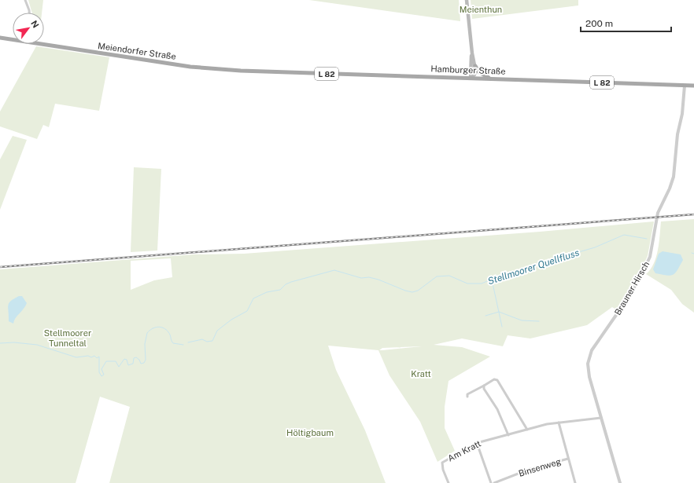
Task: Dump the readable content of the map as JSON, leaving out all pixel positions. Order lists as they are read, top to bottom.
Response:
{
  "streets": {
    "main road": ["Meiendorfer Straße", "Hamburger Straße", "L 82"],
    "street": ["Brauner Hirsch", "Am Kratt", "Binsenweg"]
  },
  "crossings": [
    ["Meiendorfer Straße", "Hamburger Straße"],
    ["Hamburger Straße", "Brauner Hirsch"],
    ["Brauner Hirsch", "Am Kratt"]
  ],
  "water": ["Stellmoorer Quellfluss"],
  "parks": [
    "Meienthun",
    "Stellmoorer Tunneltal",
    "Kratt",
    "Höltigbaum"
  ],
  "scale_bar": "200 m",
  "north": "top right"
}
